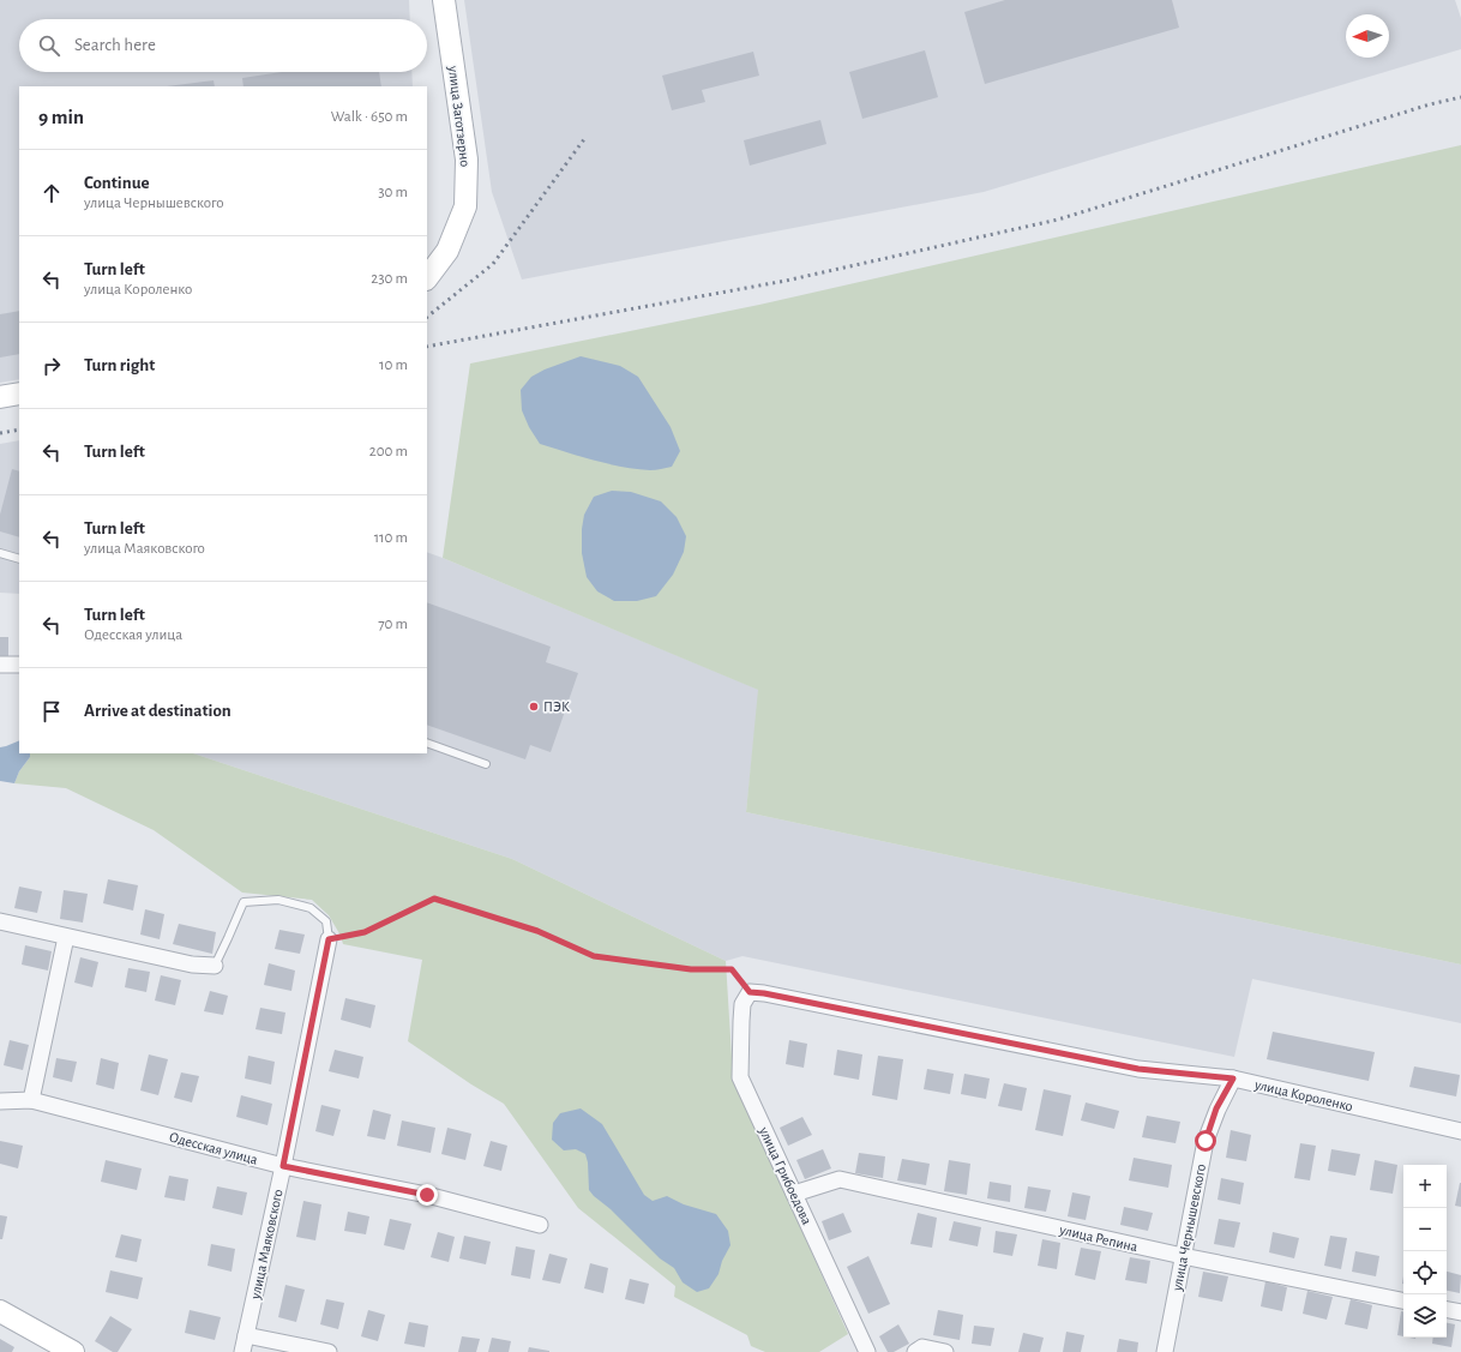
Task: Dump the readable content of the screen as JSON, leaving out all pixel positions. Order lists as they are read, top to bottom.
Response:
{
  "streets": {
    "street": [
      "улица Заготзерно",
      "улица Короленко",
      "Одесская улица",
      "улица Грибоедова",
      "улица Чернышевского",
      "улица Репина",
      "улица Маяковского"
    ]
  },
  "crossings": [
    ["улица Короленко", "улица Грибоедова"],
    ["улица Короленко", "улица Чернышевского"],
    ["Одесская улица", "улица Маяковского"],
    ["улица Грибоедова", "улица Репина"],
    ["улица Чернышевского", "улица Репина"]
  ],
  "places": ["ПЭК"],
  "north": "left",
  "page": {
    "search": "Search here",
    "heading": ["9 min", "Walk · 650 m"],
    "list": [
      ["Continue", "улица Чернышевского", "30 m"],
      ["Turn left", "улица Короленко", "230 m"],
      ["Turn right", "10 m"],
      ["Turn left", "200 m"],
      ["Turn left", "улица Маяковского", "110 m"],
      ["Turn left", "Одесская улица", "70 m"],
      "Arrive at destination"
    ],
    "map_buttons": ["+", "−"]
  }
}
